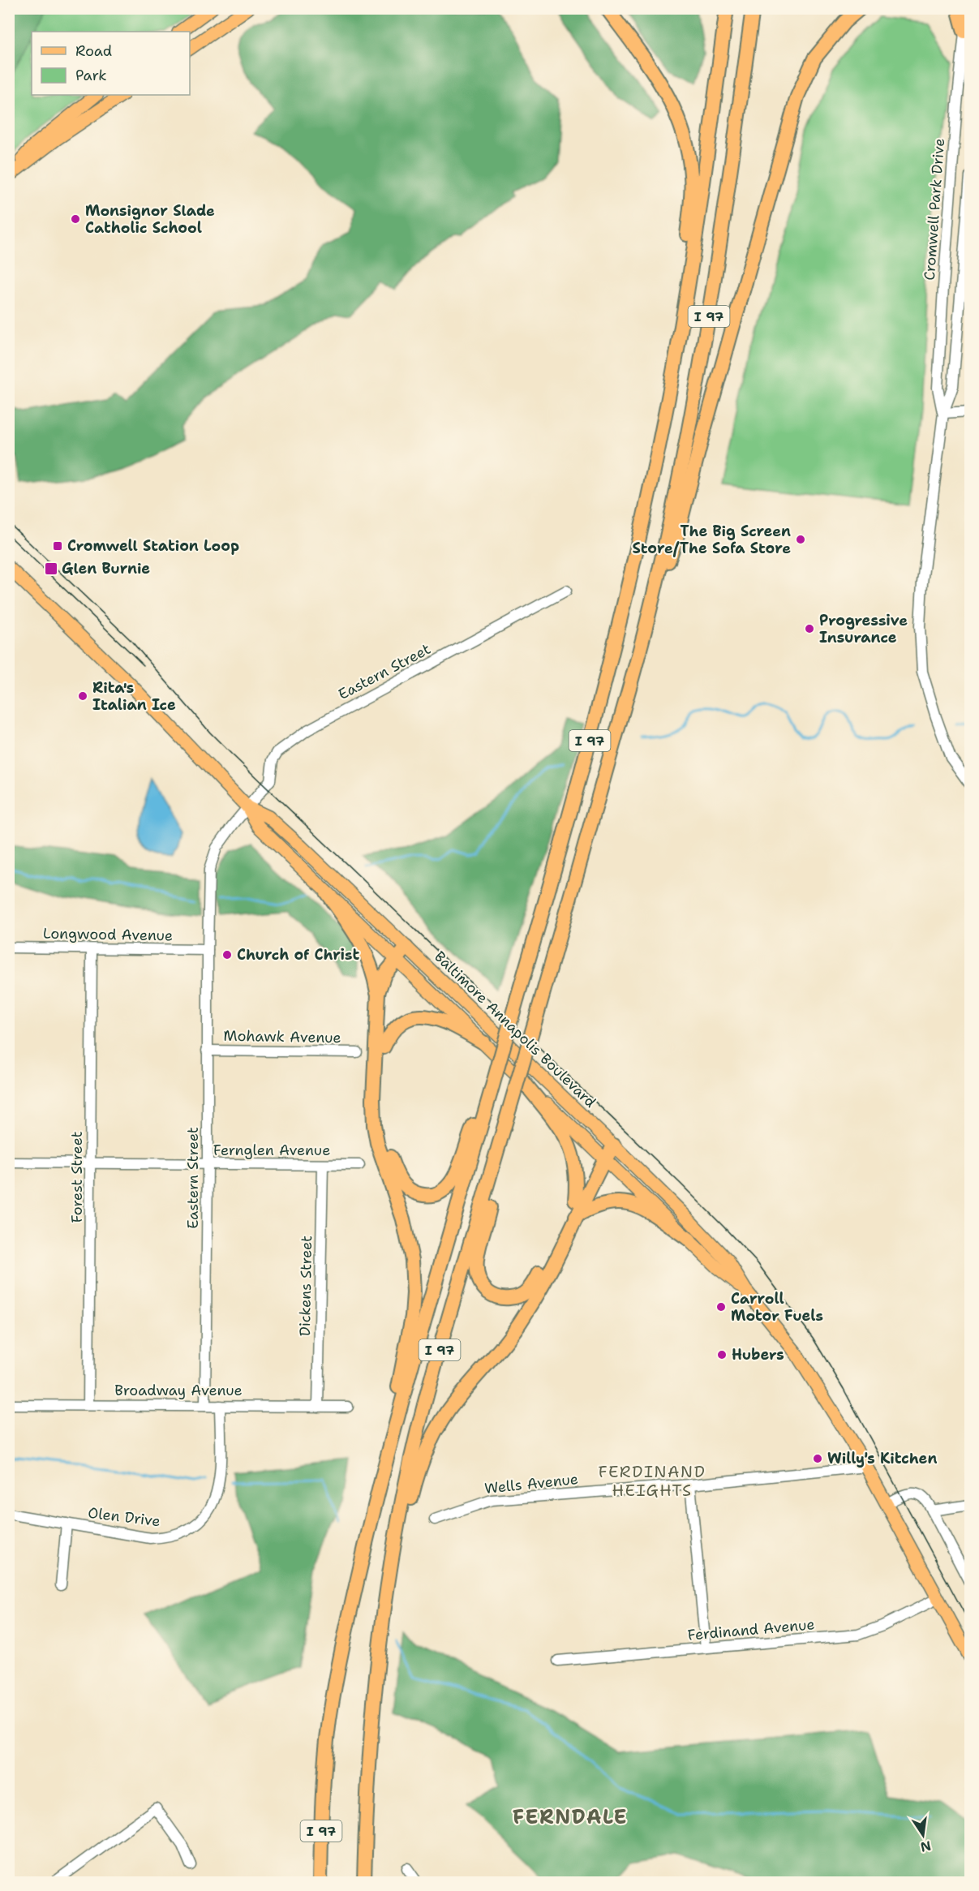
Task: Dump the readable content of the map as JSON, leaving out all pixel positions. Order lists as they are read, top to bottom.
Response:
{
  "streets": {
    "highway": ["I 97"],
    "main road": ["Baltimore Annapolis Boulevard"],
    "street": [
      "Cromwell Park Drive",
      "Eastern Street",
      "Longwood Avenue",
      "Mohawk Avenue",
      "Fernglen Avenue",
      "Forest Street",
      "Dickens Street",
      "Broadway Avenue",
      "Wells Avenue",
      "Olen Drive",
      "Ferdinand Avenue"
    ]
  },
  "crossings": [
    ["Eastern Street", "Longwood Avenue"],
    ["Eastern Street", "Baltimore Annapolis Boulevard"],
    ["Eastern Street", "Mohawk Avenue"],
    ["Eastern Street", "Fernglen Avenue"],
    ["Eastern Street", "Broadway Avenue"],
    ["Longwood Avenue", "Forest Street"],
    ["Baltimore Annapolis Boulevard", "Wells Avenue"],
    ["Baltimore Annapolis Boulevard", "Ferdinand Avenue"],
    ["Fernglen Avenue", "Forest Street"],
    ["Fernglen Avenue", "Dickens Street"],
    ["Forest Street", "Broadway Avenue"],
    ["Dickens Street", "Broadway Avenue"],
    ["Broadway Avenue", "Olen Drive"]
  ],
  "districts": ["FERDINAND HEIGHTS", "FERNDALE"],
  "places": {
    "other": [
      "Monsignor Slade Catholic School",
      "The Big Screen Store/The Sofa Store",
      "Progressive Insurance",
      "Rita's Italian Ice",
      "Church of Christ",
      "Carroll Motor Fuels",
      "Hubers",
      "Willy's Kitchen"
    ],
    "transit": ["Cromwell Station Loop", "Glen Burnie"]
  },
  "legend": ["Road", "Park"],
  "north": "bottom"
}
